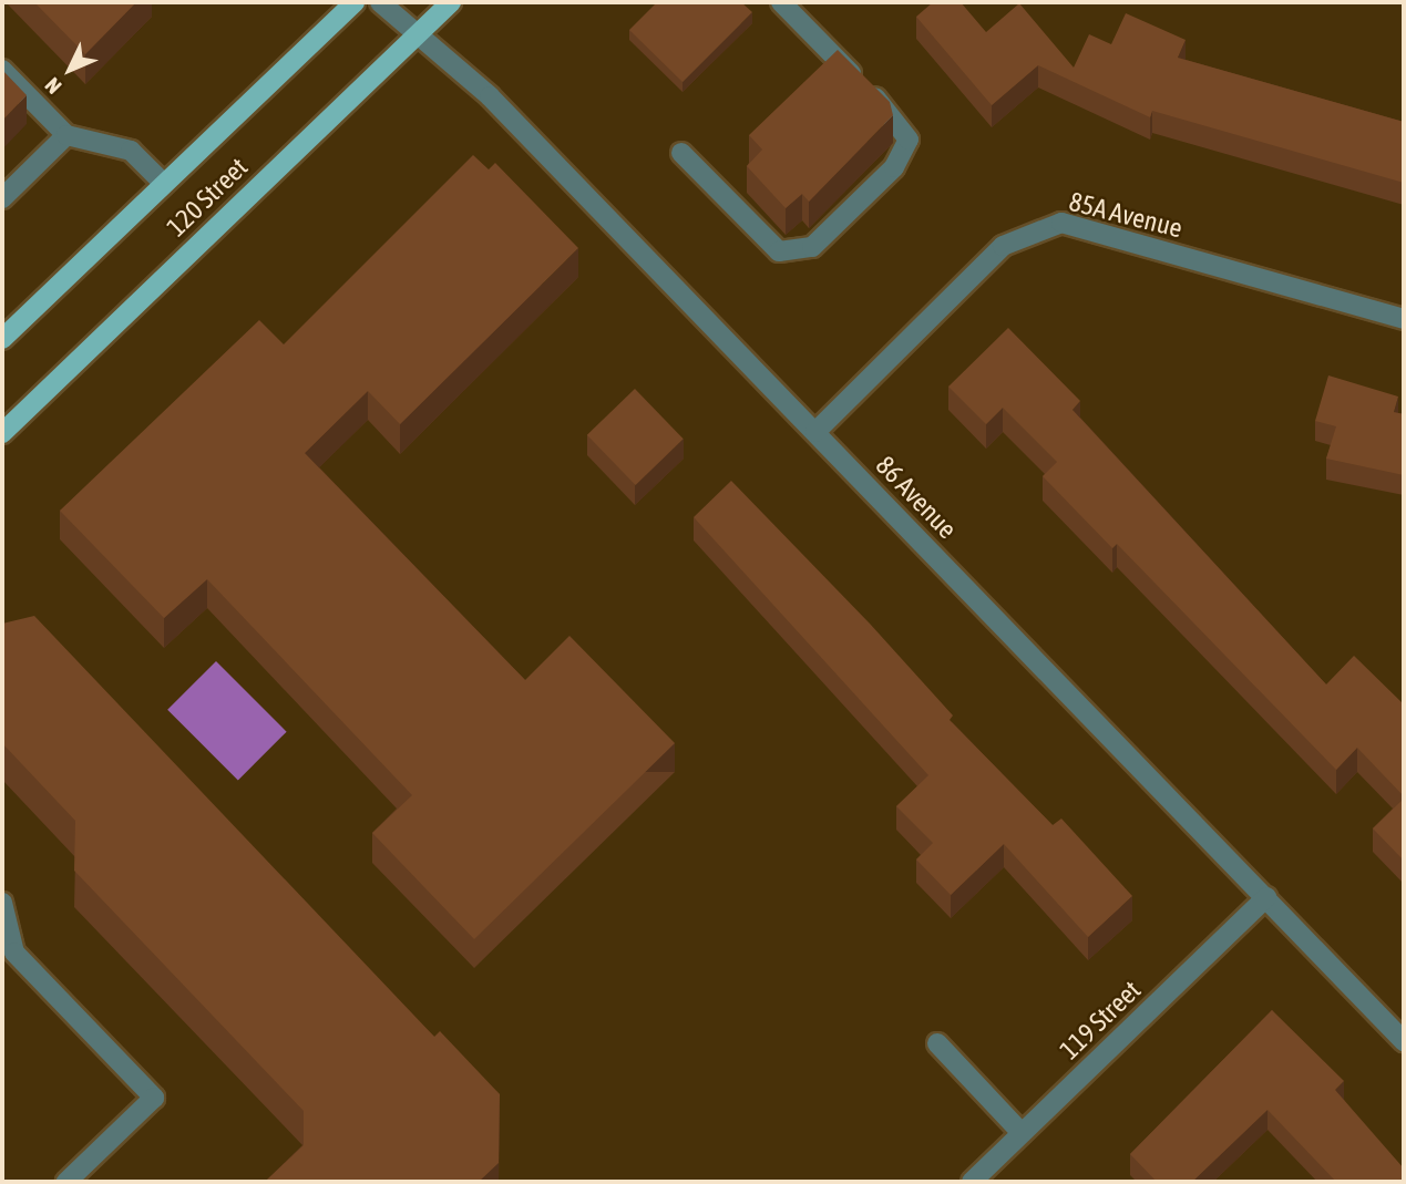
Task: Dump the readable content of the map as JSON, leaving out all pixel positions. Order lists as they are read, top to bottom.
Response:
{
  "streets": {
    "main road": ["120 Street"],
    "street": ["85A Avenue", "86 Avenue", "119 Street"]
  },
  "crossings": [
    ["120 Street", "86 Avenue"],
    ["85A Avenue", "86 Avenue"],
    ["86 Avenue", "119 Street"]
  ],
  "north": "bottom left"
}
